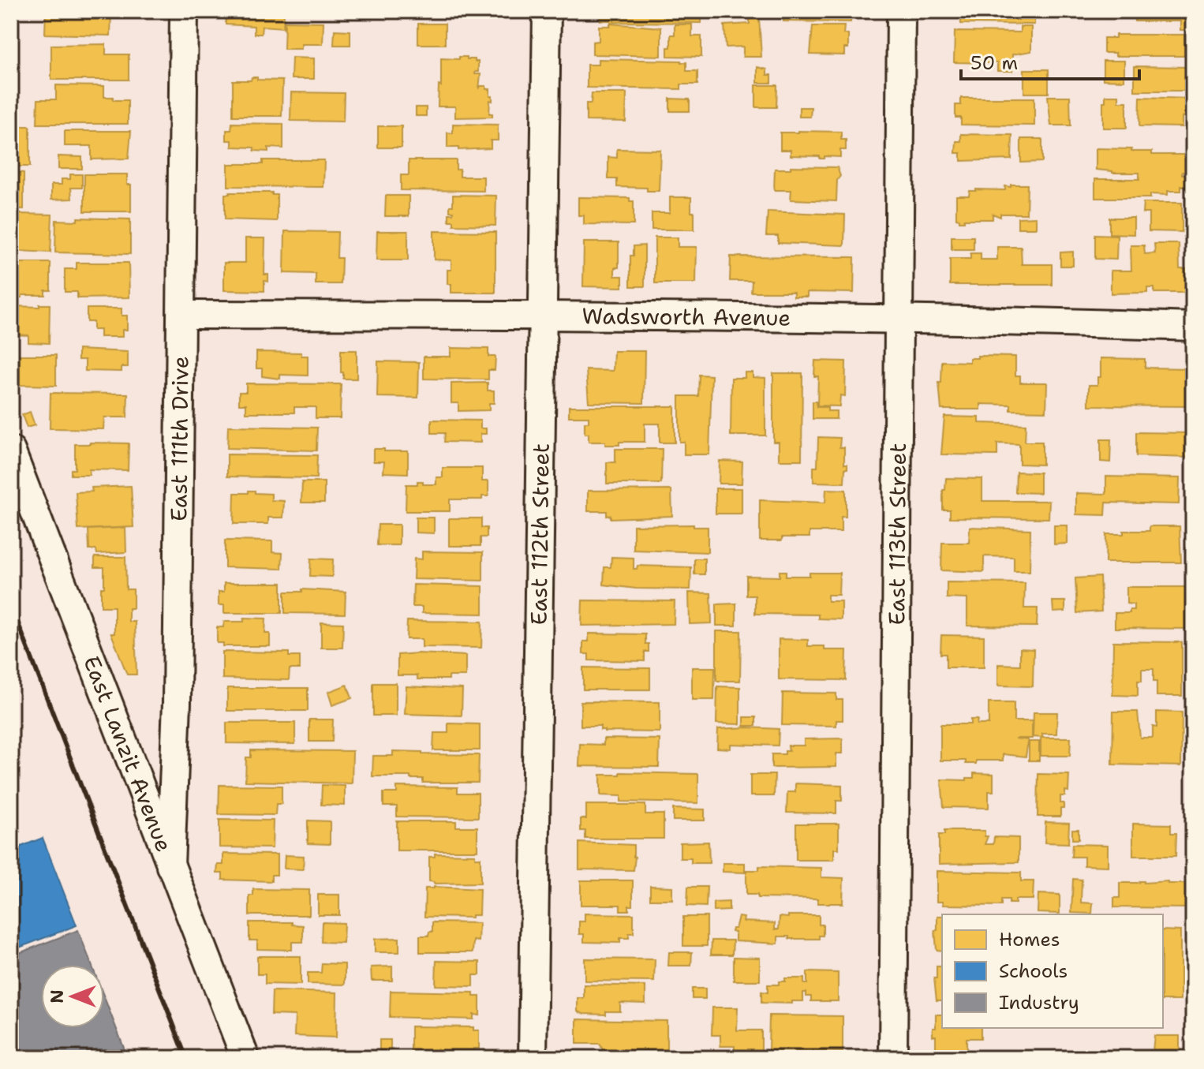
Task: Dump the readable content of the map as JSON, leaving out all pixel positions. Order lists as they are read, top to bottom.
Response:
{
  "streets": {
    "street": [
      "Wadsworth Avenue",
      "East 111th Drive",
      "East 113th Street",
      "East 112th Street",
      "East Lanzit Avenue"
    ]
  },
  "crossings": [
    ["Wadsworth Avenue", "East 111th Drive"],
    ["Wadsworth Avenue", "East 113th Street"],
    ["Wadsworth Avenue", "East 112th Street"],
    ["East 111th Drive", "East Lanzit Avenue"]
  ],
  "legend": ["Homes", "Schools", "Industry"],
  "scale_bar": "50 m",
  "north": "left"
}
